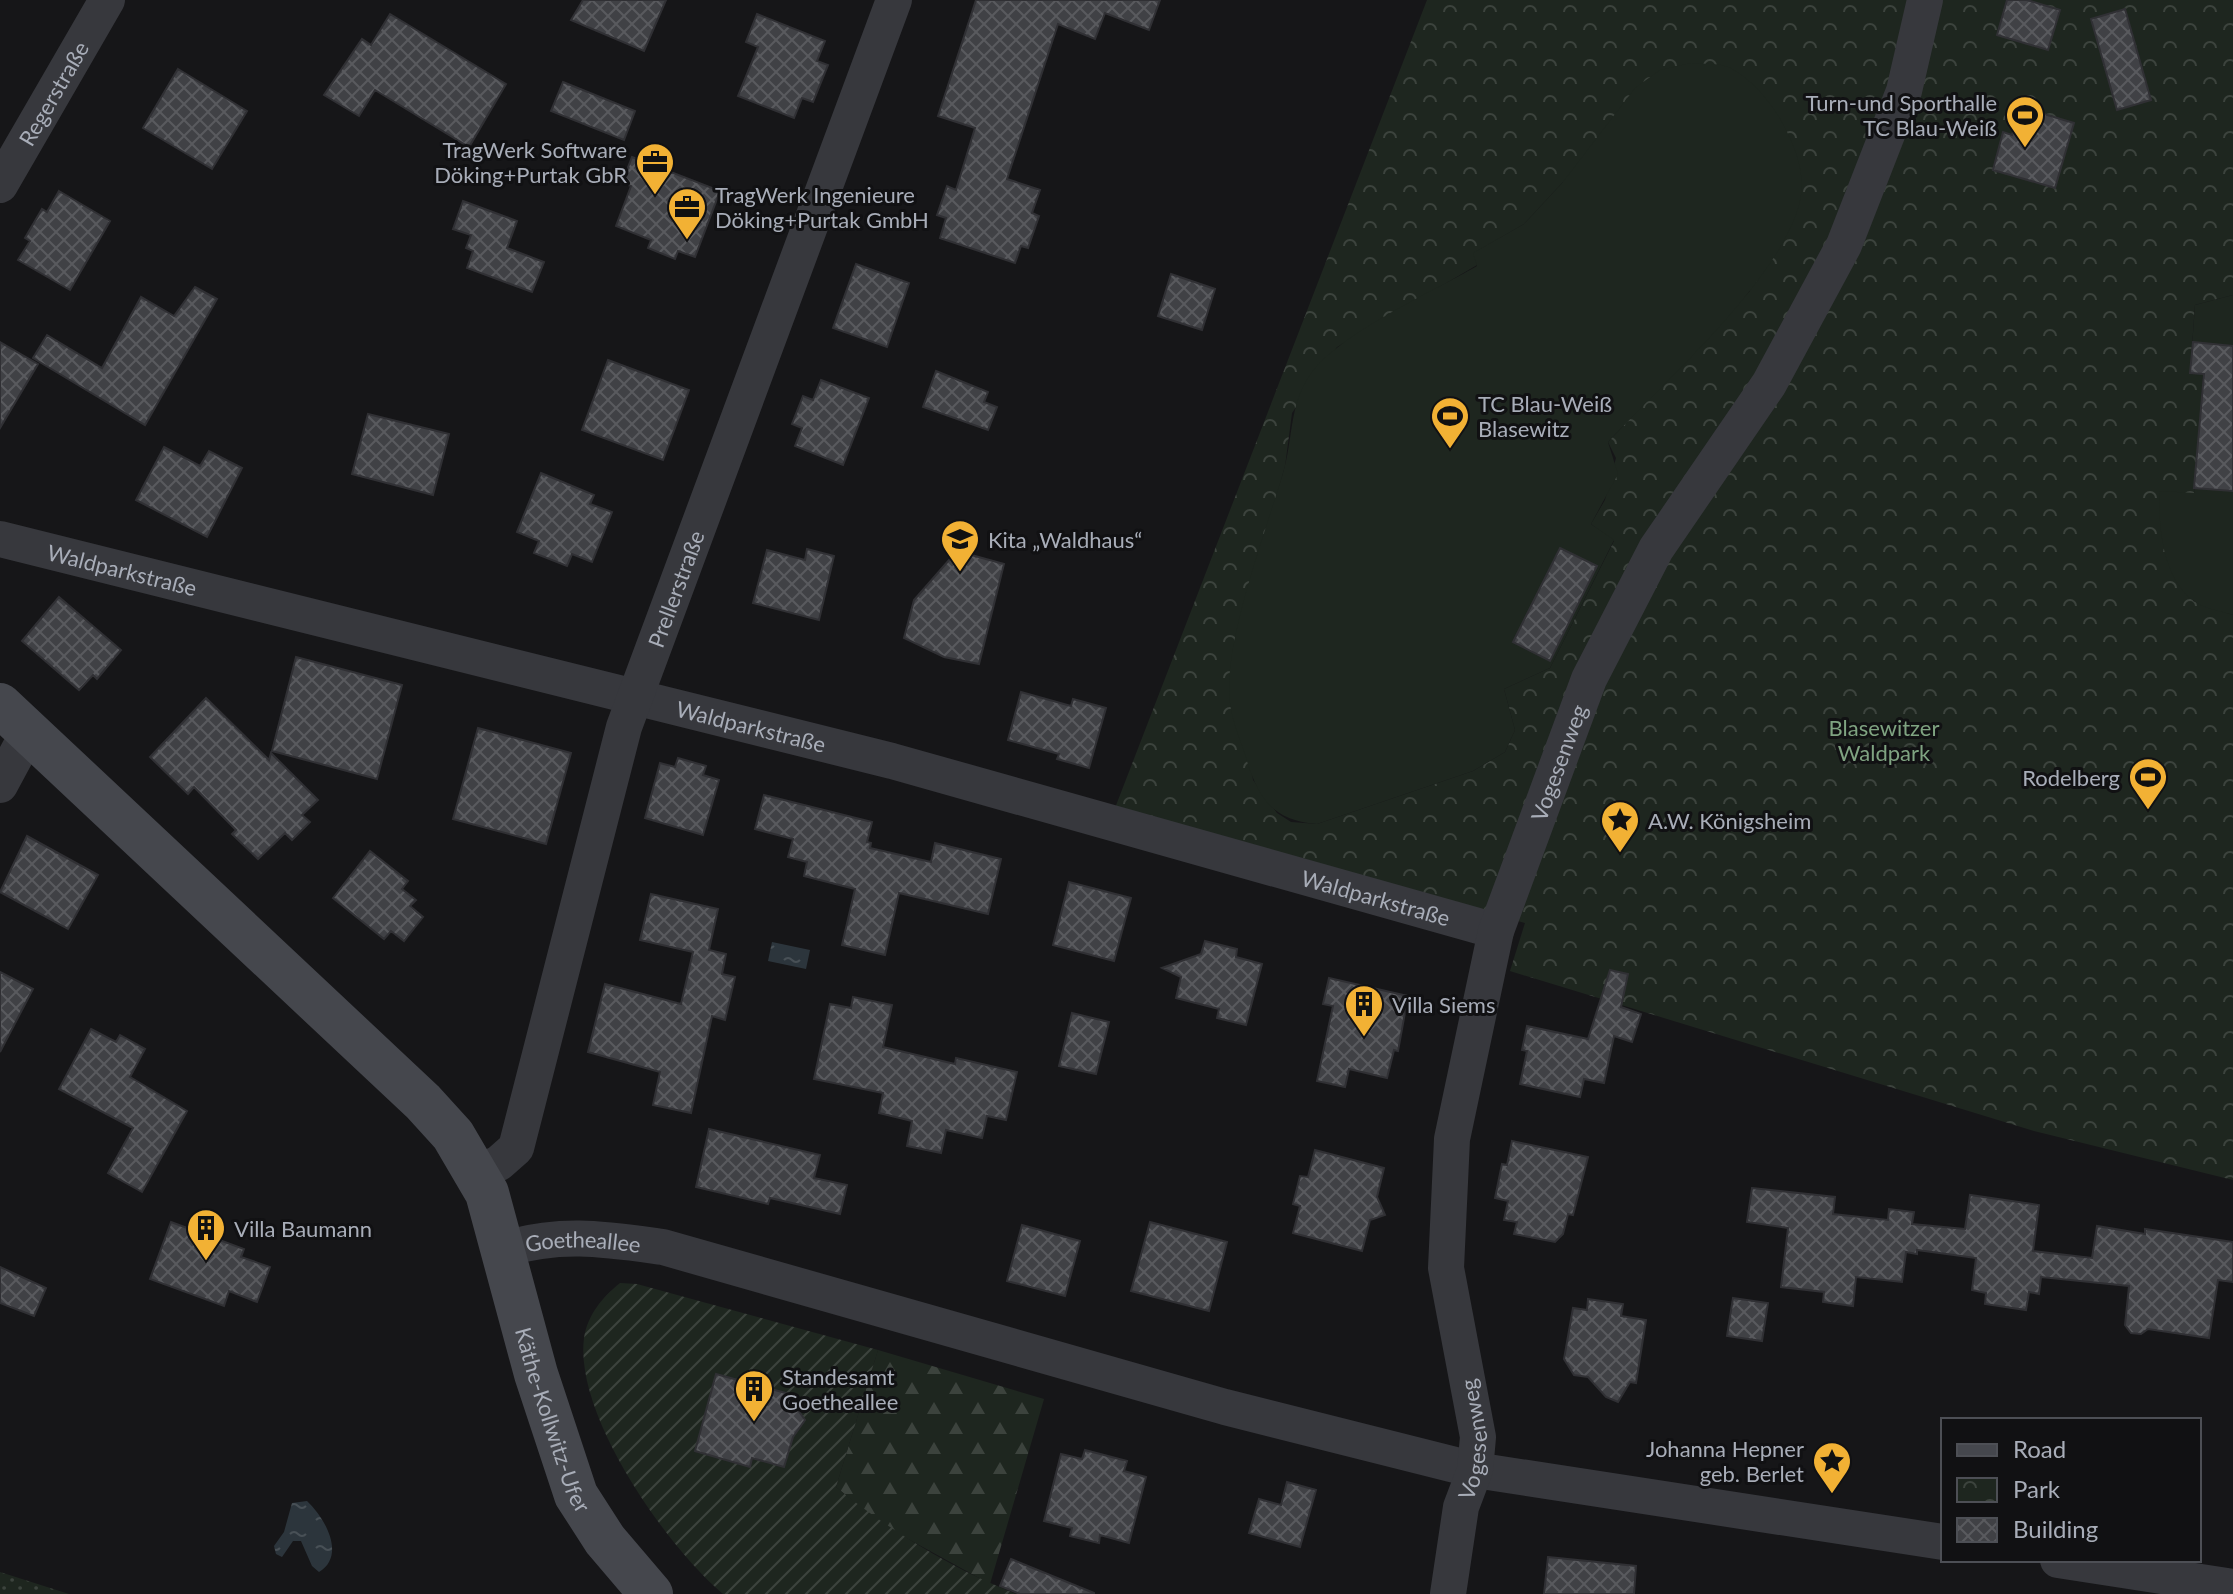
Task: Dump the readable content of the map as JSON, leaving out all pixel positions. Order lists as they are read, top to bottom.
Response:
{
  "streets": {
    "main road": ["Goetheallee", "Käthe-Kollwitz-Ufer"],
    "street": [
      "Regerstraße",
      "Waldparkstraße",
      "Prellerstraße",
      "Vogesenweg"
    ]
  },
  "crossings": [
    ["Waldparkstraße", "Prellerstraße"],
    ["Waldparkstraße", "Vogesenweg"],
    ["Prellerstraße", "Goetheallee"],
    ["Vogesenweg", "Goetheallee"],
    ["Goetheallee", "Käthe-Kollwitz-Ufer"]
  ],
  "parks": ["Blasewitzer Waldpark"],
  "places": {
    "sports": ["Turn-und Sporthalle TC Blau-Weiß", "TC Blau-Weiß Blasewitz", "Rodelberg"],
    "office": ["TragWerk Software Döking+Purtak GbR", "TragWerk Ingenieure Döking+Purtak GmbH"],
    "school or university": ["Kita „Waldhaus“"],
    "place": ["A.W. Königsheim", "Johanna Hepner geb. Berlet"],
    "building": ["Villa Siems", "Villa Baumann", "Standesamt Goetheallee"]
  },
  "legend": ["Road", "Park", "Building"]
}
